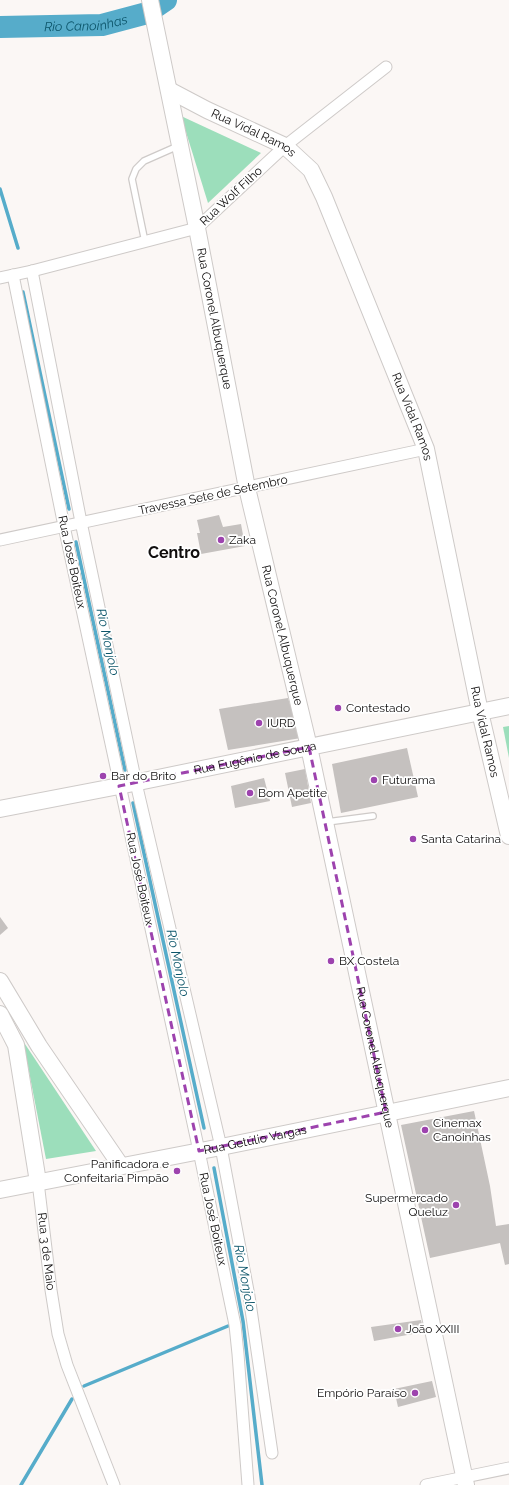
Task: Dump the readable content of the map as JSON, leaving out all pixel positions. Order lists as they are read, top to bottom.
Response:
{
  "streets": {
    "main road": [
      "Rua Vidal Ramos",
      "Rua Coronel Albuquerque",
      "Rua Eugênio de Souza",
      "Rua Getúlio Vargas",
      "Rua 3 de Maio"
    ],
    "street": ["Rua Wolf Filho", "Travessa Sete de Setembro", "Rua José Boiteux"]
  },
  "crossings": [
    ["Rua Vidal Ramos", "Rua Wolf Filho"],
    ["Rua Vidal Ramos", "Rua Coronel Albuquerque"],
    ["Rua Vidal Ramos", "Travessa Sete de Setembro"],
    ["Rua Vidal Ramos", "Rua Eugênio de Souza"],
    ["Rua Wolf Filho", "Rua Coronel Albuquerque"],
    ["Rua Wolf Filho", "Rua José Boiteux"],
    ["Rua Coronel Albuquerque", "Travessa Sete de Setembro"],
    ["Rua Coronel Albuquerque", "Rua Eugênio de Souza"],
    ["Rua Coronel Albuquerque", "Rua Getúlio Vargas"],
    ["Travessa Sete de Setembro", "Rua José Boiteux"],
    ["Rua José Boiteux", "Rua Eugênio de Souza"],
    ["Rua José Boiteux", "Rua Getúlio Vargas"],
    ["Rua Getúlio Vargas", "Rua 3 de Maio"]
  ],
  "districts": ["Centro"],
  "water": ["Rio Canoinhas", "Rio Monjolo"],
  "places": [
    "Zaka",
    "Contestado",
    "IURD",
    "Bar do Brito",
    "Futurama",
    "Bom Apetite",
    "Santa Catarina",
    "BX Costela",
    "Cinemax Canoinhas",
    "Panificadora e Confeitaria Pimpão",
    "Supermercado Queluz",
    "João XXIII",
    "Empório Paraíso"
  ]
}
